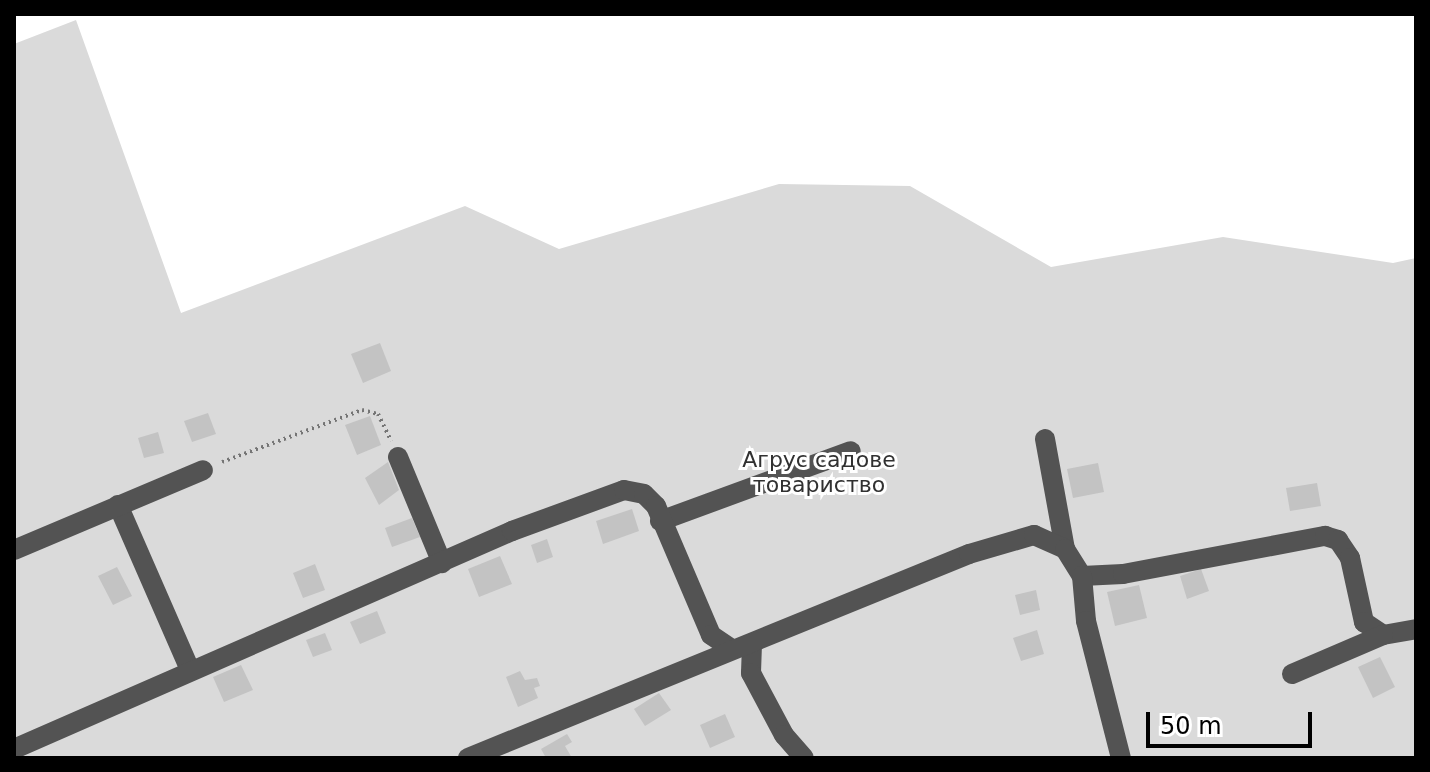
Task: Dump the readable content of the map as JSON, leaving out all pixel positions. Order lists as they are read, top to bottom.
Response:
{
  "parks": ["Агрус садове товариство"],
  "scale_bar": "50 m"
}
